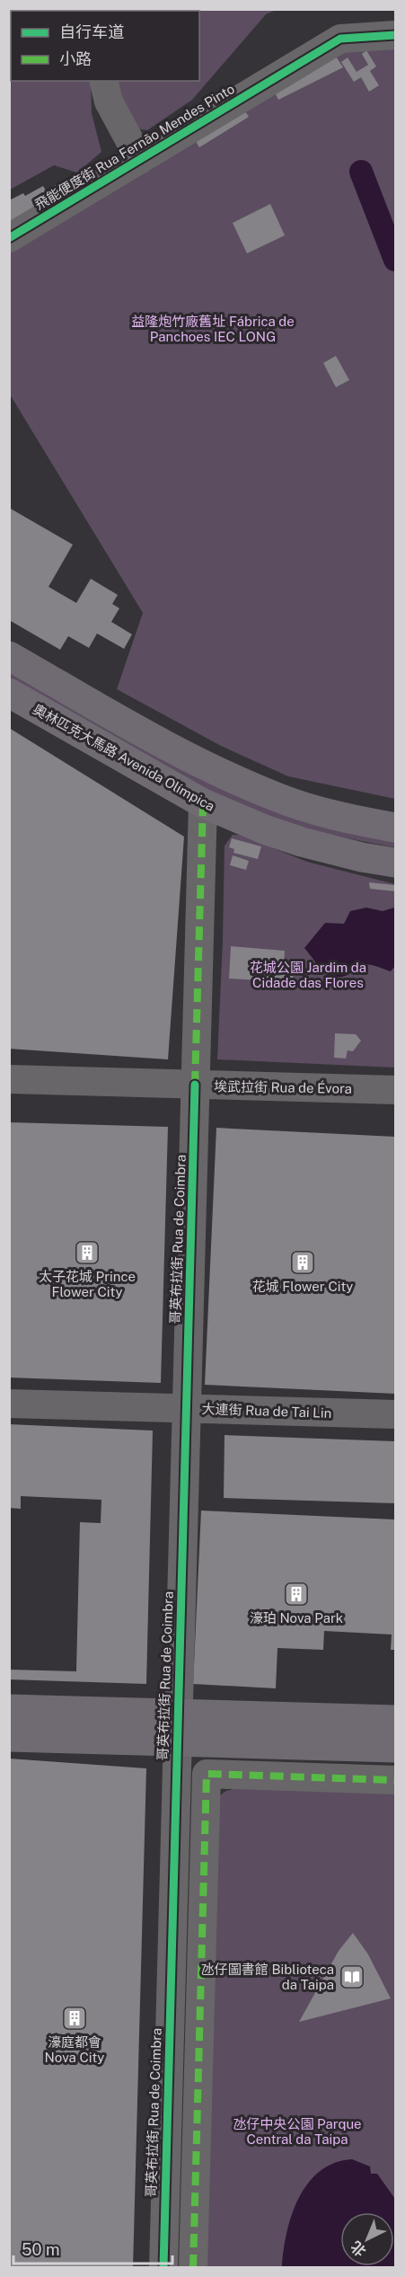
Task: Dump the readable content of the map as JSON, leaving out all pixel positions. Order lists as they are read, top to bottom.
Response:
{
  "streets": {
    "main road": ["奧林匹克大馬路 Avenida Olímpica"],
    "street": [
      "飛能便度街 Rua Fernão Mendes Pinto",
      "埃武拉街 Rua de Évora",
      "哥英布拉街 Rua de Coimbra",
      "大連街 Rua de Tai Lin"
    ]
  },
  "crossings": [
    ["奧林匹克大馬路 Avenida Olímpica", "哥英布拉街 Rua de Coimbra"],
    ["埃武拉街 Rua de Évora", "哥英布拉街 Rua de Coimbra"],
    ["哥英布拉街 Rua de Coimbra", "大連街 Rua de Tai Lin"]
  ],
  "parks": ["益隆炮竹廠舊址 Fábrica de Panchoes IEC LONG", "花城公園 Jardim da Cidade das Flores", "氹仔中央公園 Parque Central da Taipa"],
  "places": {
    "building": [
      "太子花城 Prince Flower City",
      "花城 Flower City",
      "濠珀 Nova Park",
      "濠庭都會 Nova City"
    ],
    "library": ["氹仔圖書館 Biblioteca da Taipa"]
  },
  "legend": ["自行车道", "小路"],
  "scale_bar": "50 m",
  "north": "bottom left"
}
